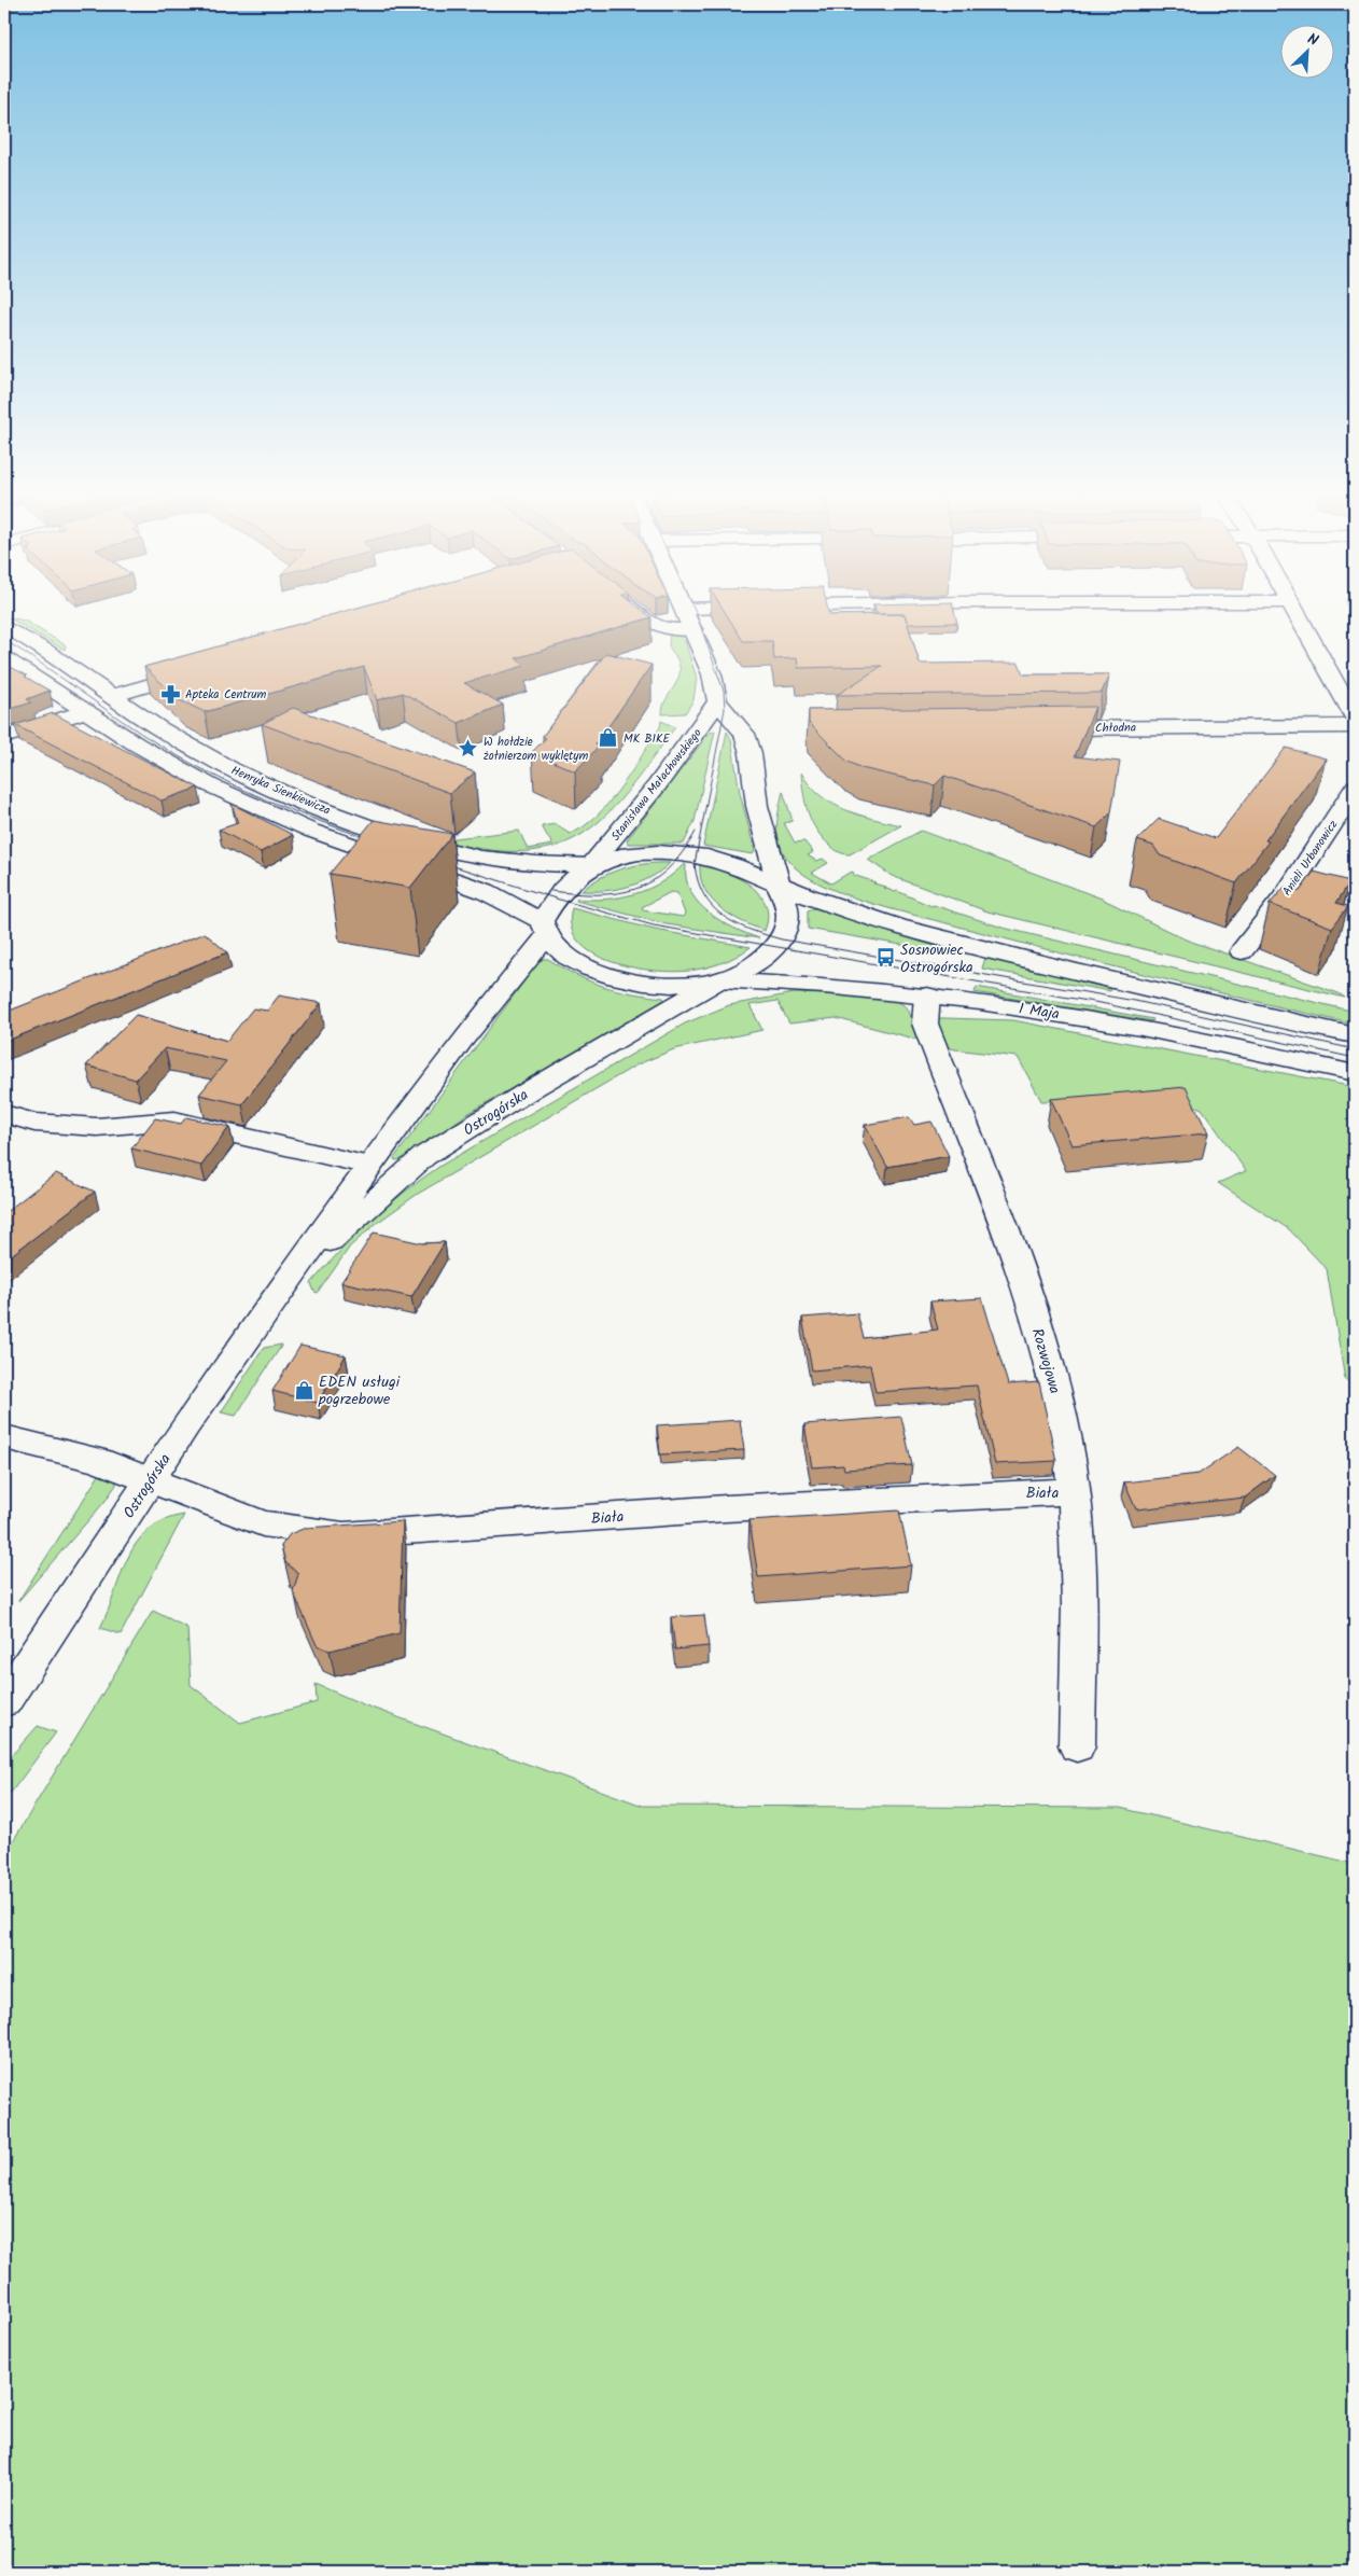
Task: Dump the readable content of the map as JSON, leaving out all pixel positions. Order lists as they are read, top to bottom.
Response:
{
  "streets": {
    "street": [
      "Chłodna",
      "Stanisława Małachowskiego",
      "Henryka Sienkiewicza",
      "Anieli Urbanowicz",
      "1 Maja",
      "Ostrogórska",
      "Rozwojowa",
      "Biała"
    ]
  },
  "crossings": [
    ["Stanisława Małachowskiego", "Henryka Sienkiewicza"],
    ["Stanisława Małachowskiego", "Ostrogórska"],
    ["Henryka Sienkiewicza", "1 Maja"],
    ["Henryka Sienkiewicza", "Ostrogórska"],
    ["1 Maja", "Ostrogórska"],
    ["1 Maja", "Rozwojowa"],
    ["Ostrogórska", "Biała"],
    ["Rozwojowa", "Biała"]
  ],
  "places": {
    "pharmacy": ["Apteka Centrum"],
    "shop": ["MK BIKE", "EDEN usługi pogrzebowe"],
    "place": ["W hołdzie żołnierzom wyklętym"],
    "bus stop": ["Sosnowiec Ostrogórska"]
  },
  "north": "top right"
}
